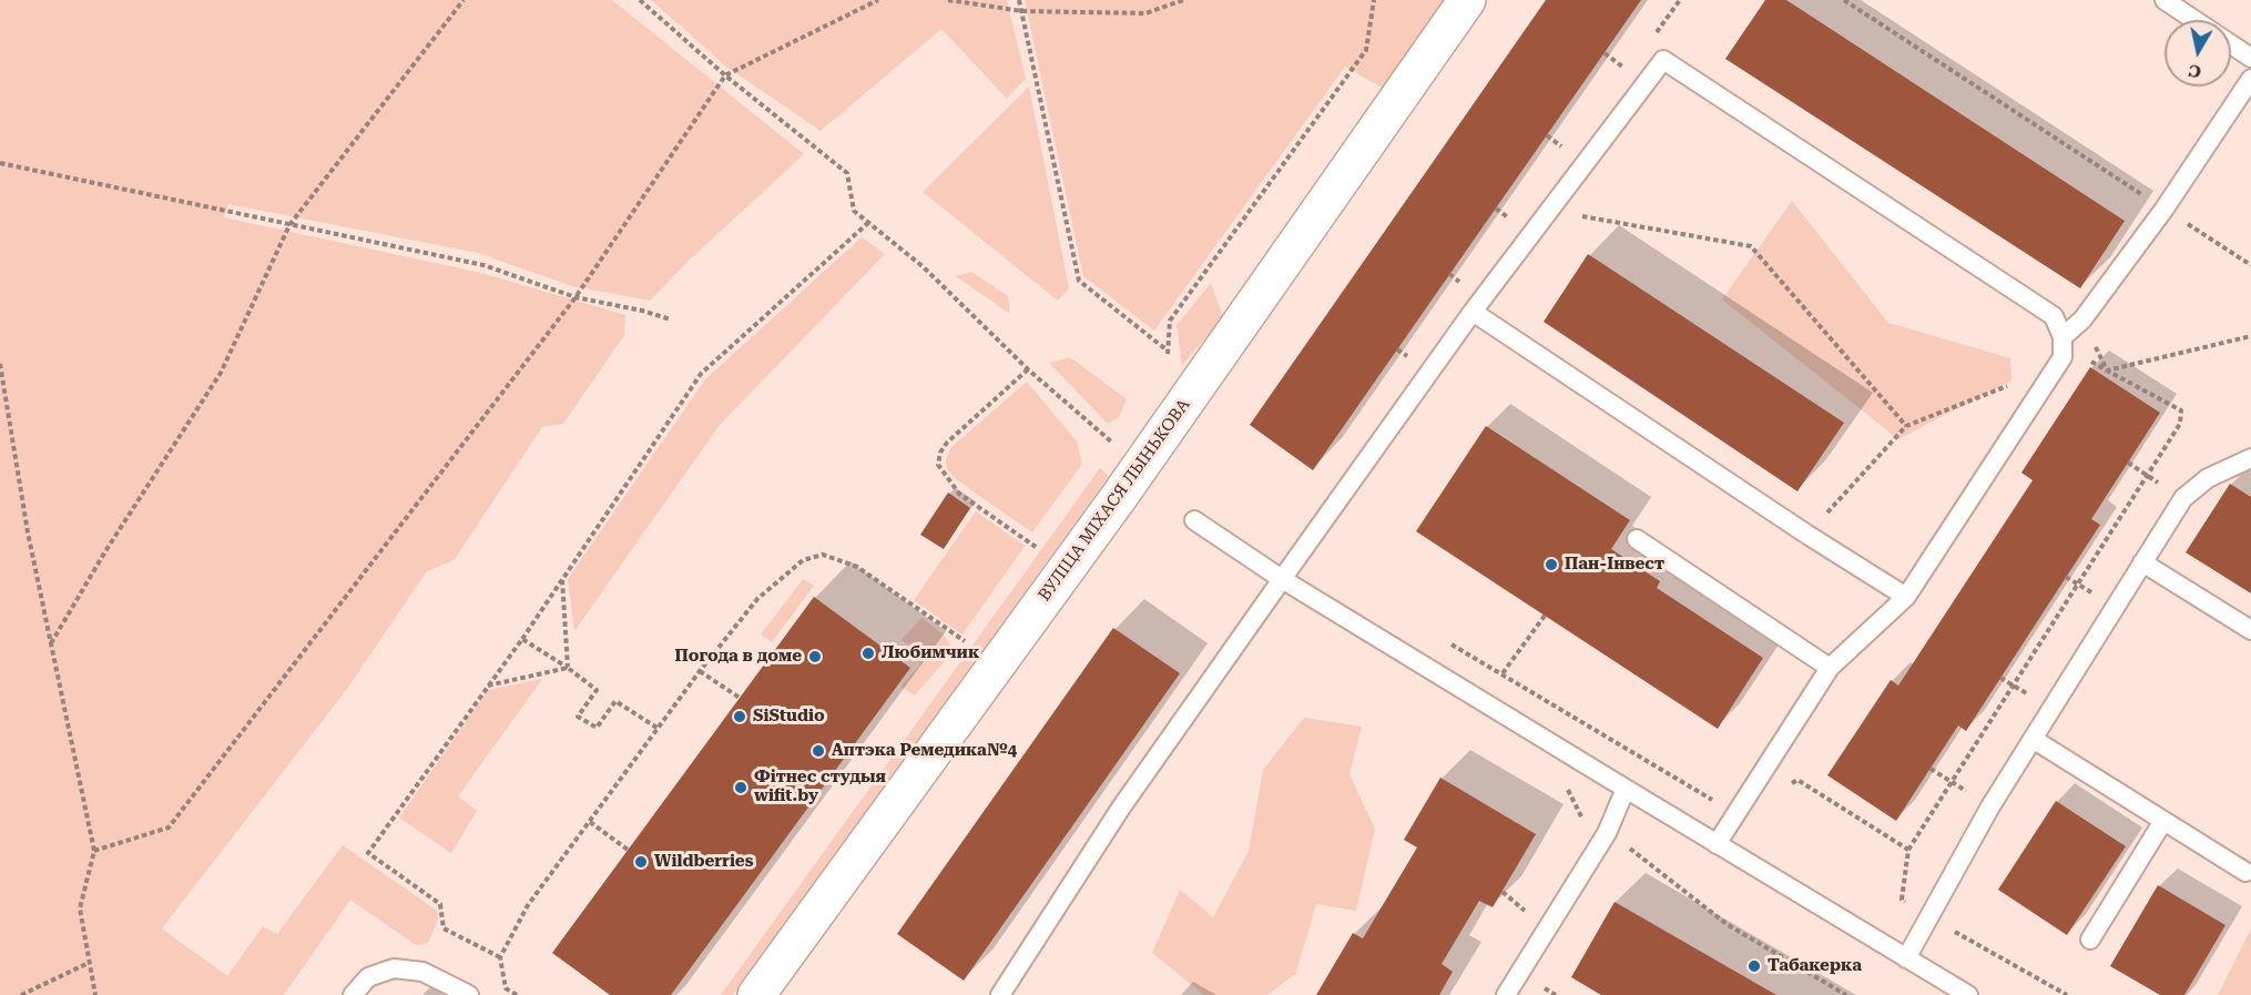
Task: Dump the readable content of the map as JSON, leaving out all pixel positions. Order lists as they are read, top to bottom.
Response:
{
  "streets": {
    "street": ["ВУЛІЦА МІХАСЯ ЛЫНЬКОВА"]
  },
  "places": [
    "Пан-Інвест",
    "Любимчик",
    "Погода в доме",
    "SiStudio",
    "Аптэка Ремедика№4",
    "Фітнес студыя wifit.by",
    "Wildberries",
    "Табакерка"
  ],
  "north": "bottom"
}
